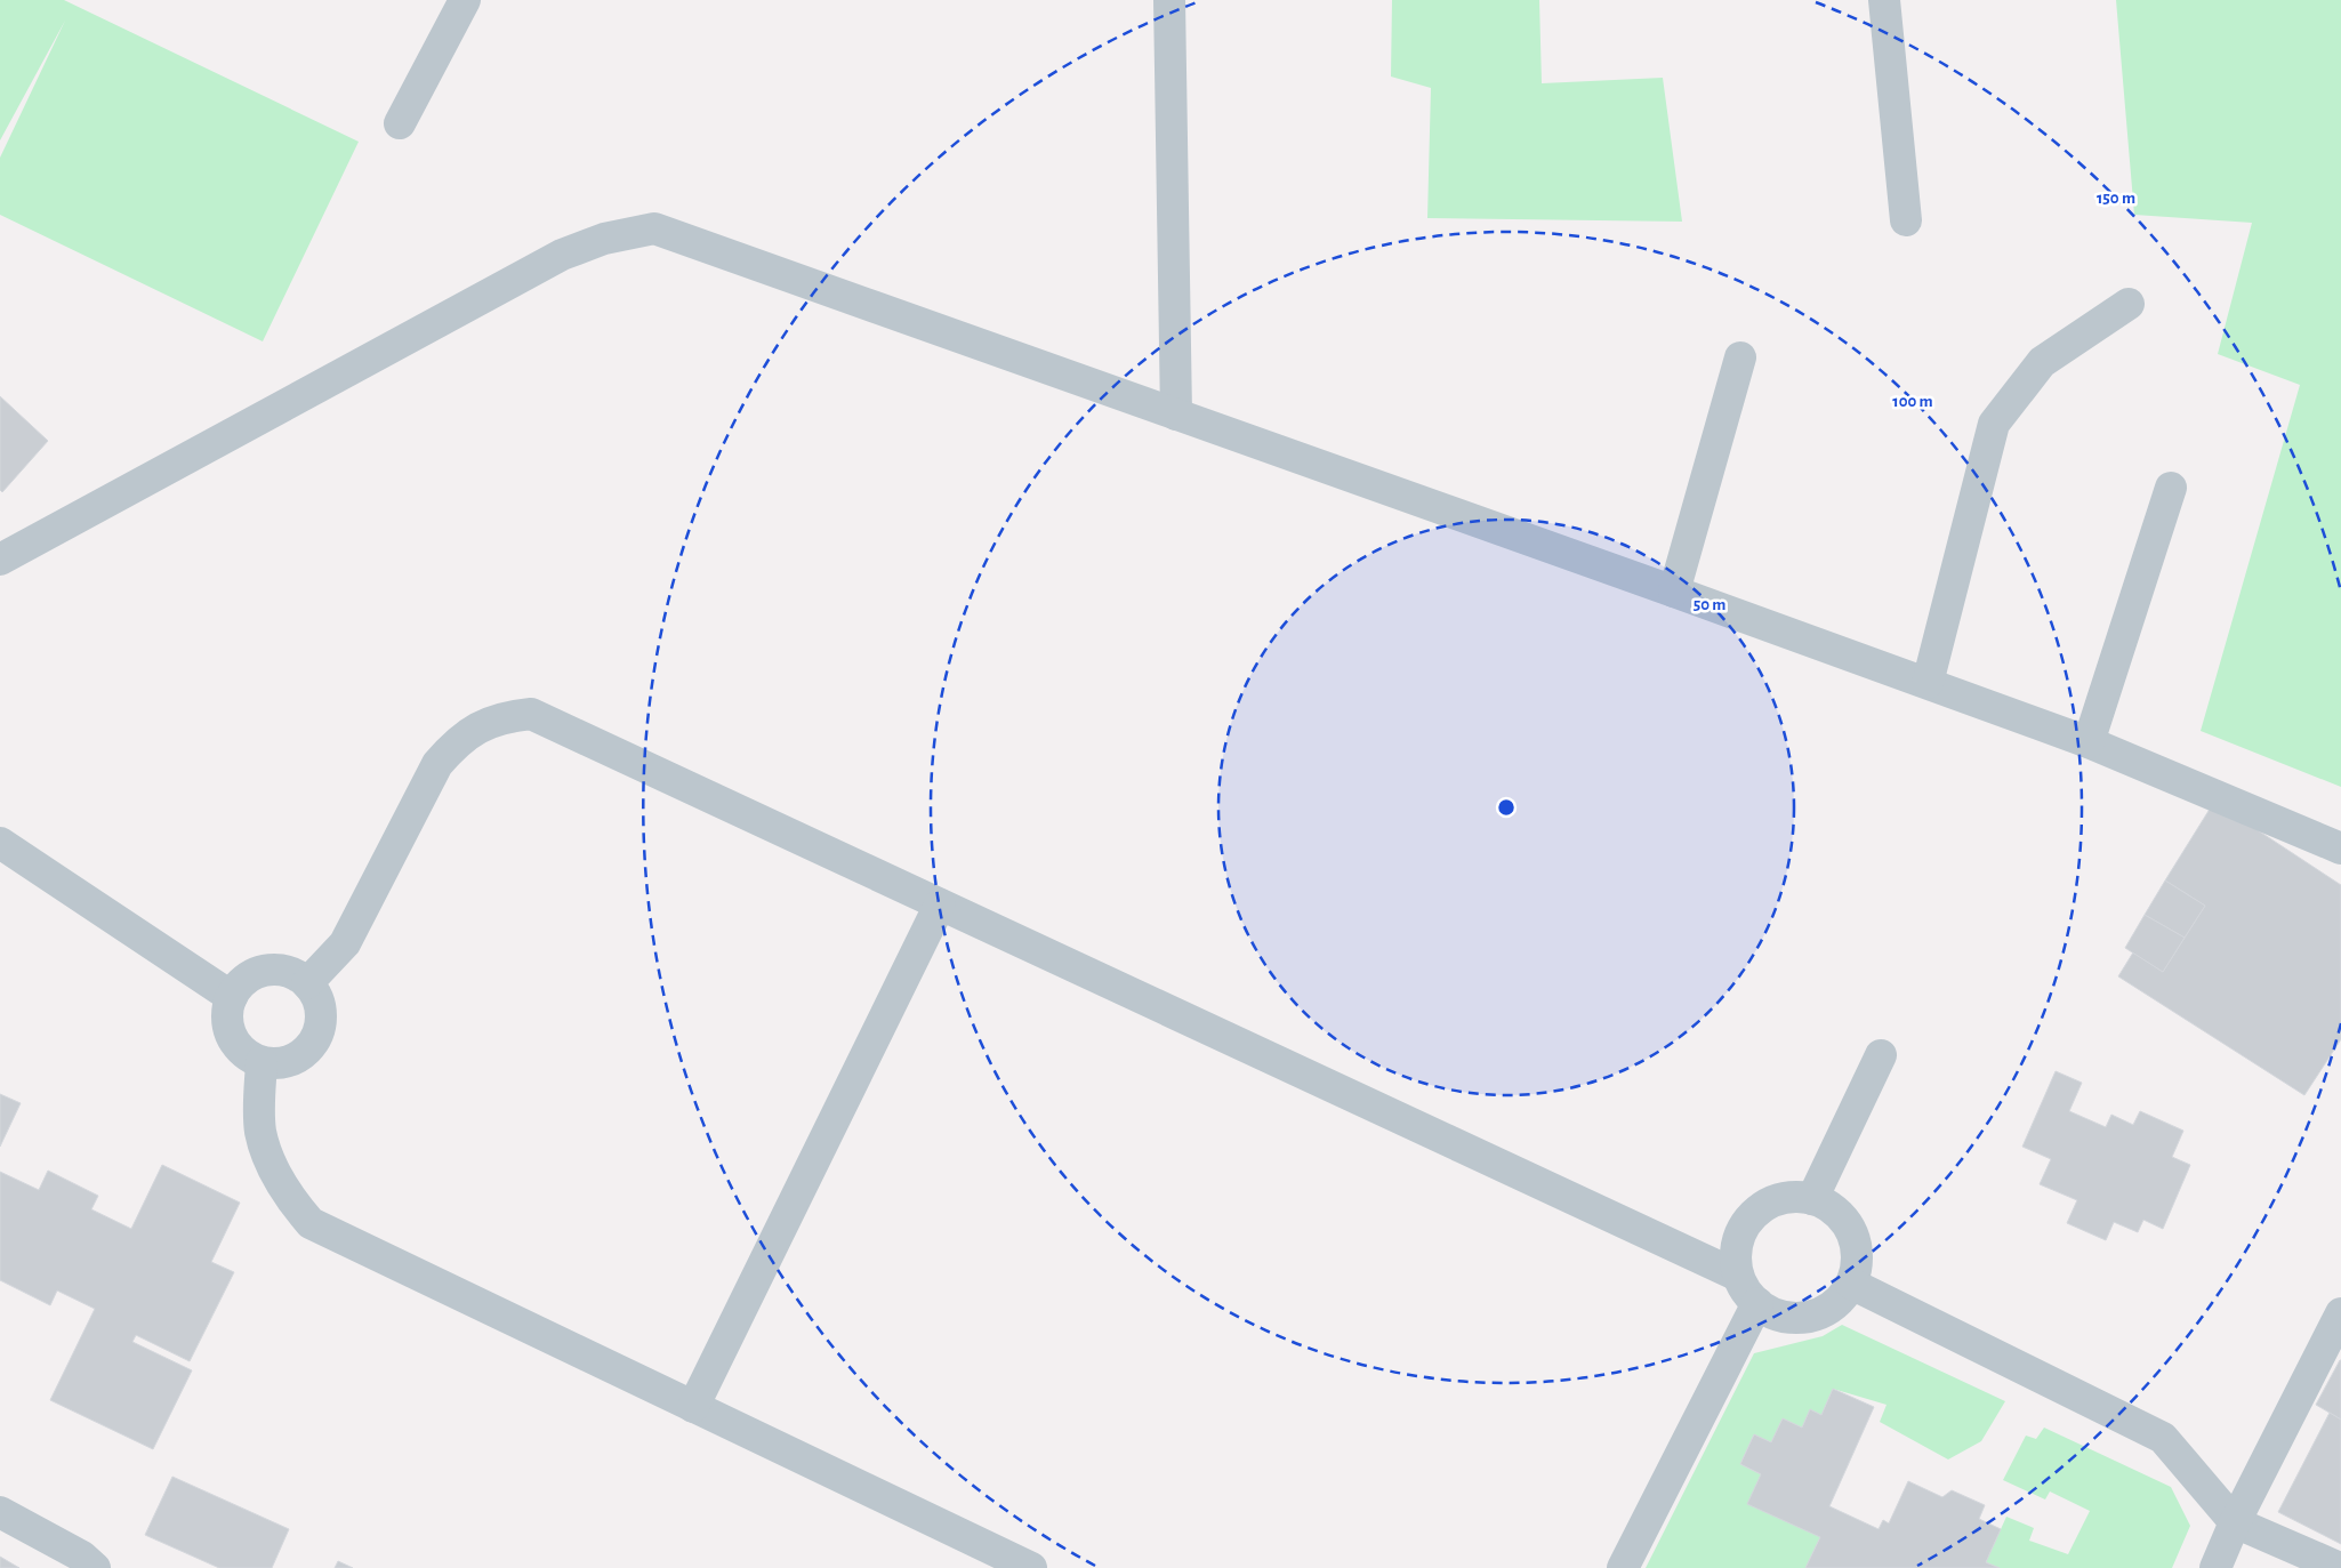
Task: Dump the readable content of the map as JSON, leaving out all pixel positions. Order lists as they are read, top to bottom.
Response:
{
  "rings": ["150 m", "100 m", "50 m"]
}
